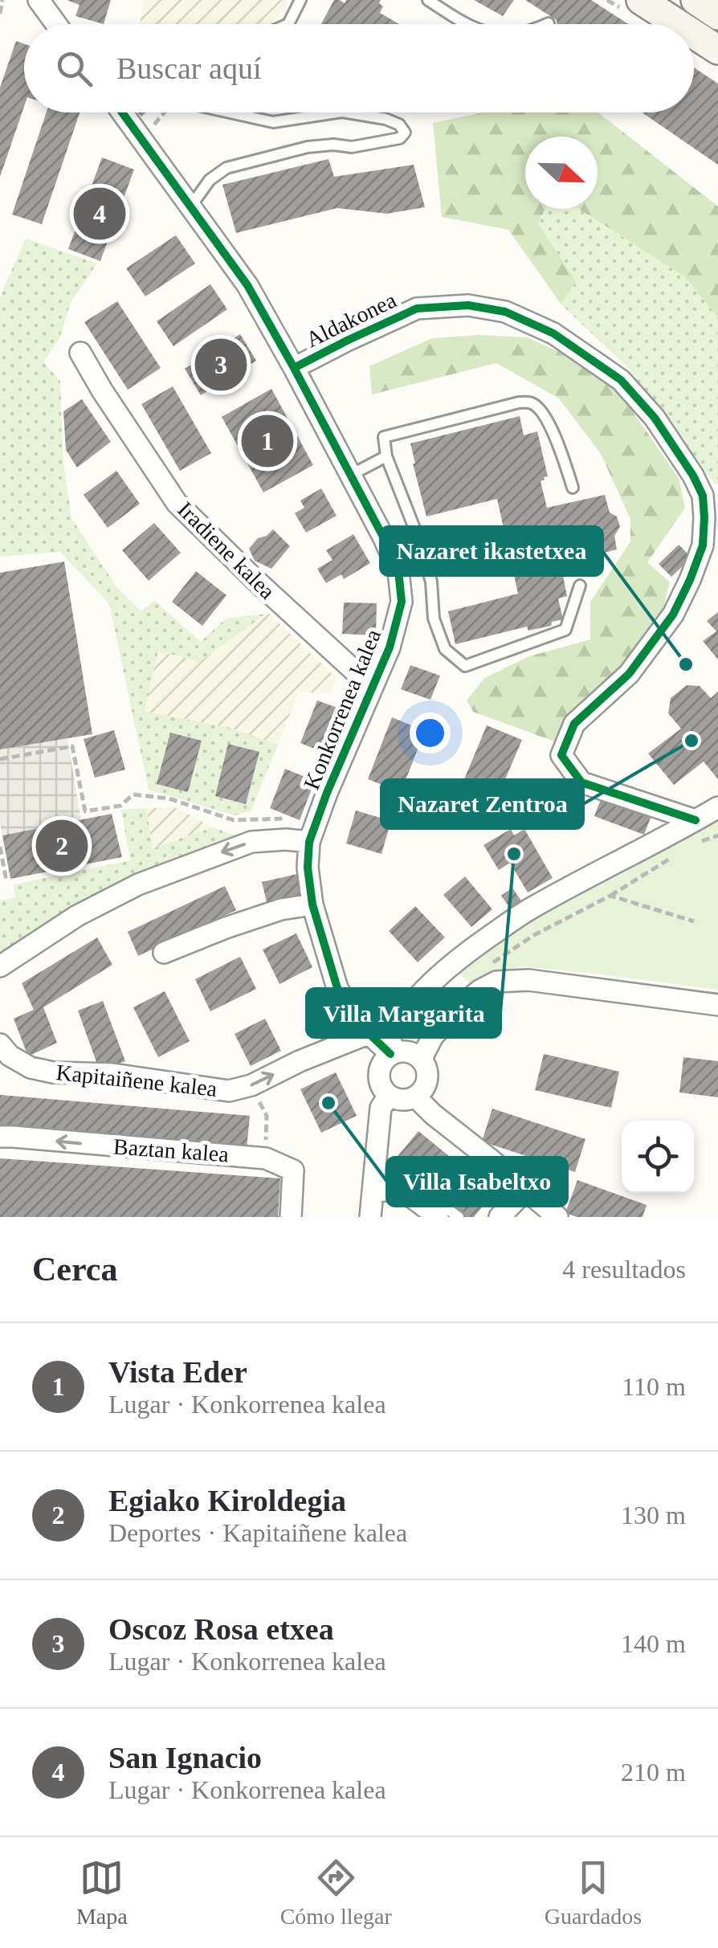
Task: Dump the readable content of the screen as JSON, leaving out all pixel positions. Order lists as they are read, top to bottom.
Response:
{
  "streets": {
    "street": [
      "Aldakonea",
      "Iradiene kalea",
      "Konkorrenea kalea",
      "Kapitaiñene kalea",
      "Baztan kalea"
    ]
  },
  "crossings": [
    ["Aldakonea", "Konkorrenea kalea"],
    ["Iradiene kalea", "Konkorrenea kalea"],
    ["Konkorrenea kalea", "Kapitaiñene kalea"]
  ],
  "one_way": ["Baztan kalea"],
  "places": [
    "Nazaret ikastetxea",
    "Nazaret Zentroa",
    "Villa Margarita",
    "Villa Isabeltxo"
  ],
  "north": "right",
  "page": {
    "search": "Buscar aquí",
    "pins": [
      "4",
      "3",
      "1",
      "2"
    ],
    "heading": ["Cerca", "4 resultados"],
    "list": [
      {
        "mark": "1",
        "name": "Vista Eder",
        "note": "Lugar · Konkorrenea kalea",
        "value": "110 m"
      },
      {
        "mark": "2",
        "name": "Egiako Kiroldegia",
        "note": "Deportes · Kapitaiñene kalea",
        "value": "130 m"
      },
      {
        "mark": "3",
        "name": "Oscoz Rosa etxea",
        "note": "Lugar · Konkorrenea kalea",
        "value": "140 m"
      },
      {
        "mark": "4",
        "name": "San Ignacio",
        "note": "Lugar · Konkorrenea kalea",
        "value": "210 m"
      }
    ],
    "nav": ["Mapa", "Cómo llegar", "Guardados"]
  }
}
